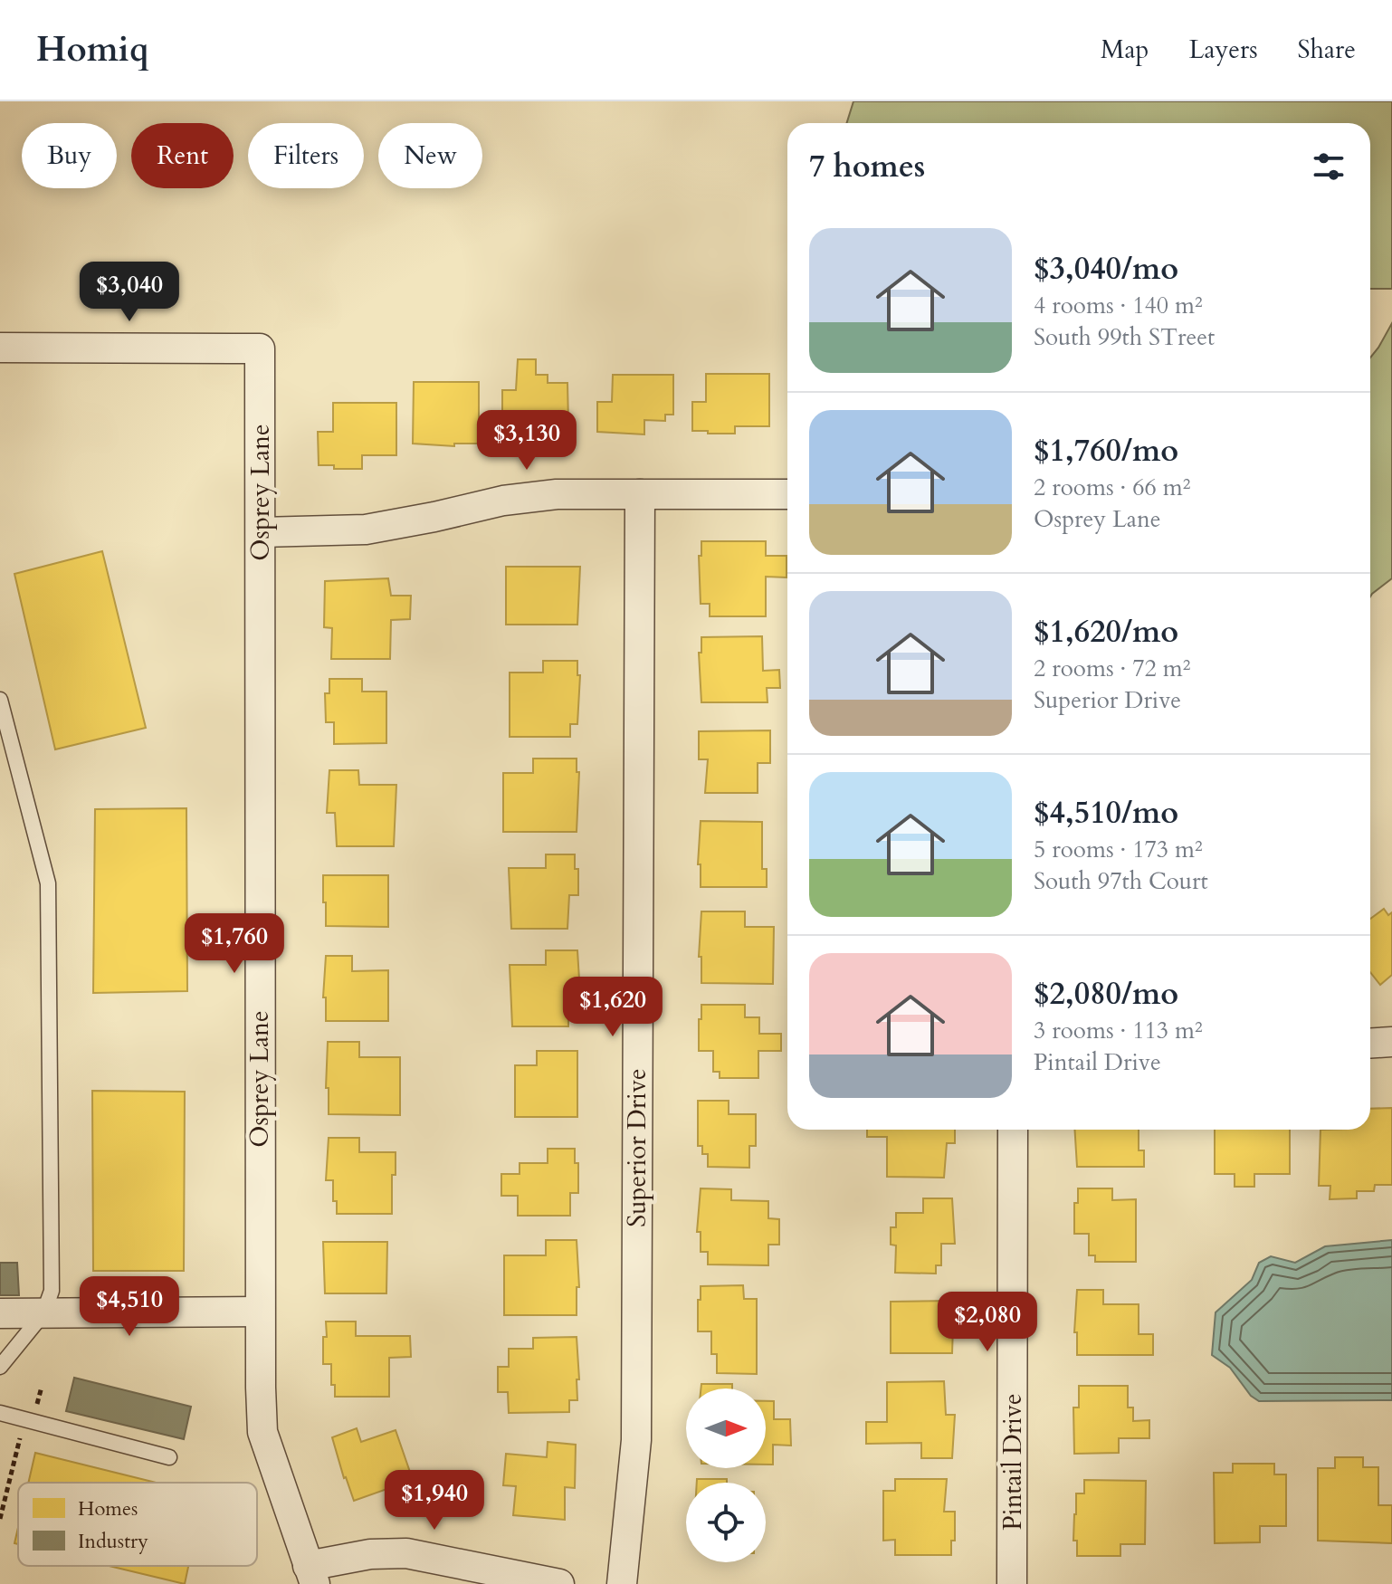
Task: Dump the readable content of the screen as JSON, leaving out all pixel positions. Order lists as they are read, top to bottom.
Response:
{
  "streets": {
    "street": ["Osprey Lane", "Superior Drive", "Pintail Drive"]
  },
  "legend": ["Homes", "Industry"],
  "north": "right",
  "page": {
    "header": "Homiq",
    "nav": ["Map", "Layers", "Share"],
    "chip": [
      "Buy",
      "Rent",
      "Filters",
      "New"
    ],
    "heading": "7 homes",
    "list": [
      {
        "name": "$3,040/mo",
        "note": "4 rooms · 140 m² · South 99th STreet"
      },
      {
        "name": "$1,760/mo",
        "note": "2 rooms · 66 m² · Osprey Lane"
      },
      {
        "name": "$1,620/mo",
        "note": "2 rooms · 72 m² · Superior Drive"
      },
      {
        "name": "$4,510/mo",
        "note": "5 rooms · 173 m² · South 97th Court"
      },
      {
        "name": "$2,080/mo",
        "note": "3 rooms · 113 m² · Pintail Drive"
      }
    ],
    "price": [
      "$3,040",
      "$3,130",
      "$1,760",
      "$1,620",
      "$4,510",
      "$2,080",
      "$1,940"
    ]
  }
}
